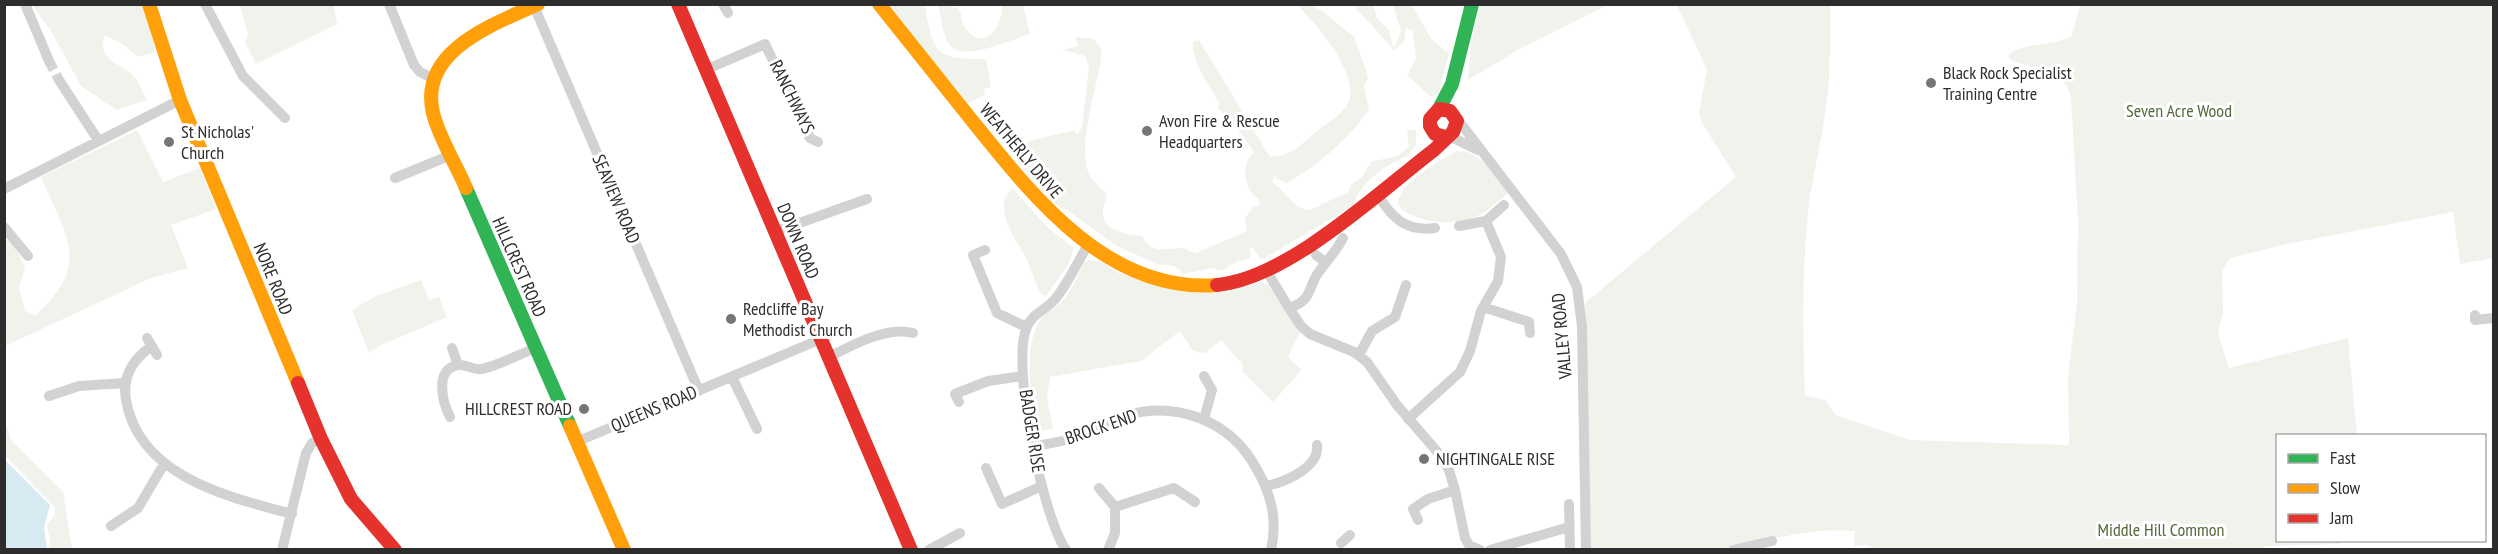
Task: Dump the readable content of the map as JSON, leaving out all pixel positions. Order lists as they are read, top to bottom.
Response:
{
  "streets": {
    "street": [
      "RANCHWAYS",
      "WEATHERLY DRIVE",
      "SEAVIEW ROAD",
      "DOWN ROAD",
      "HILLCREST ROAD",
      "NORE ROAD",
      "VALLEY ROAD",
      "QUEENS ROAD",
      "BROCK END",
      "BADGER RISE"
    ]
  },
  "crossings": [
    ["RANCHWAYS", "DOWN ROAD"],
    ["WEATHERLY DRIVE", "VALLEY ROAD"],
    ["SEAVIEW ROAD", "QUEENS ROAD"],
    ["DOWN ROAD", "QUEENS ROAD"],
    ["HILLCREST ROAD", "QUEENS ROAD"],
    ["BROCK END", "BADGER RISE"]
  ],
  "parks": ["Seven Acre Wood", "Middle Hill Common"],
  "places": [
    "Black Rock Specialist Training Centre",
    "Avon Fire & Rescue Headquarters",
    "St Nicholas' Church",
    "Redcliffe Bay Methodist Church",
    "HILLCREST ROAD",
    "NIGHTINGALE RISE"
  ],
  "legend": ["Fast", "Slow", "Jam"]
}
